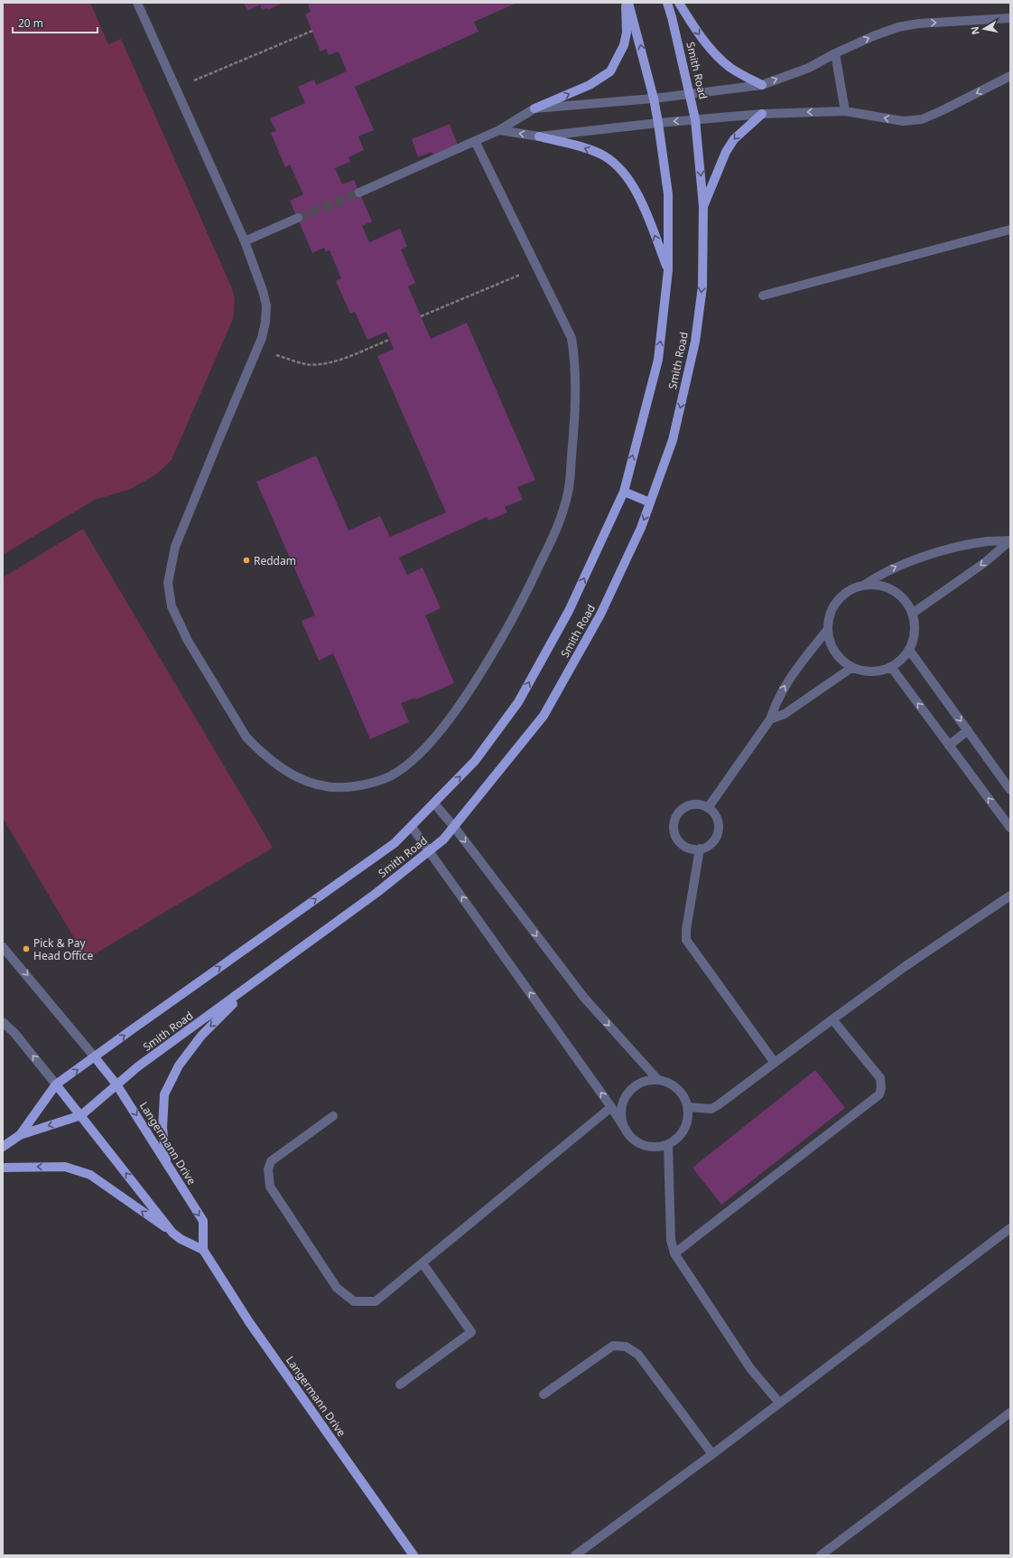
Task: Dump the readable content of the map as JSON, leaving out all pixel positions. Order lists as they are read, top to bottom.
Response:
{
  "streets": {
    "main road": ["Smith Road", "Langermann Drive"]
  },
  "crossings": [
    ["Smith Road", "Langermann Drive"]
  ],
  "places": ["Reddam", "Pick & Pay Head Office"],
  "scale_bar": "20 m",
  "north": "left"
}
